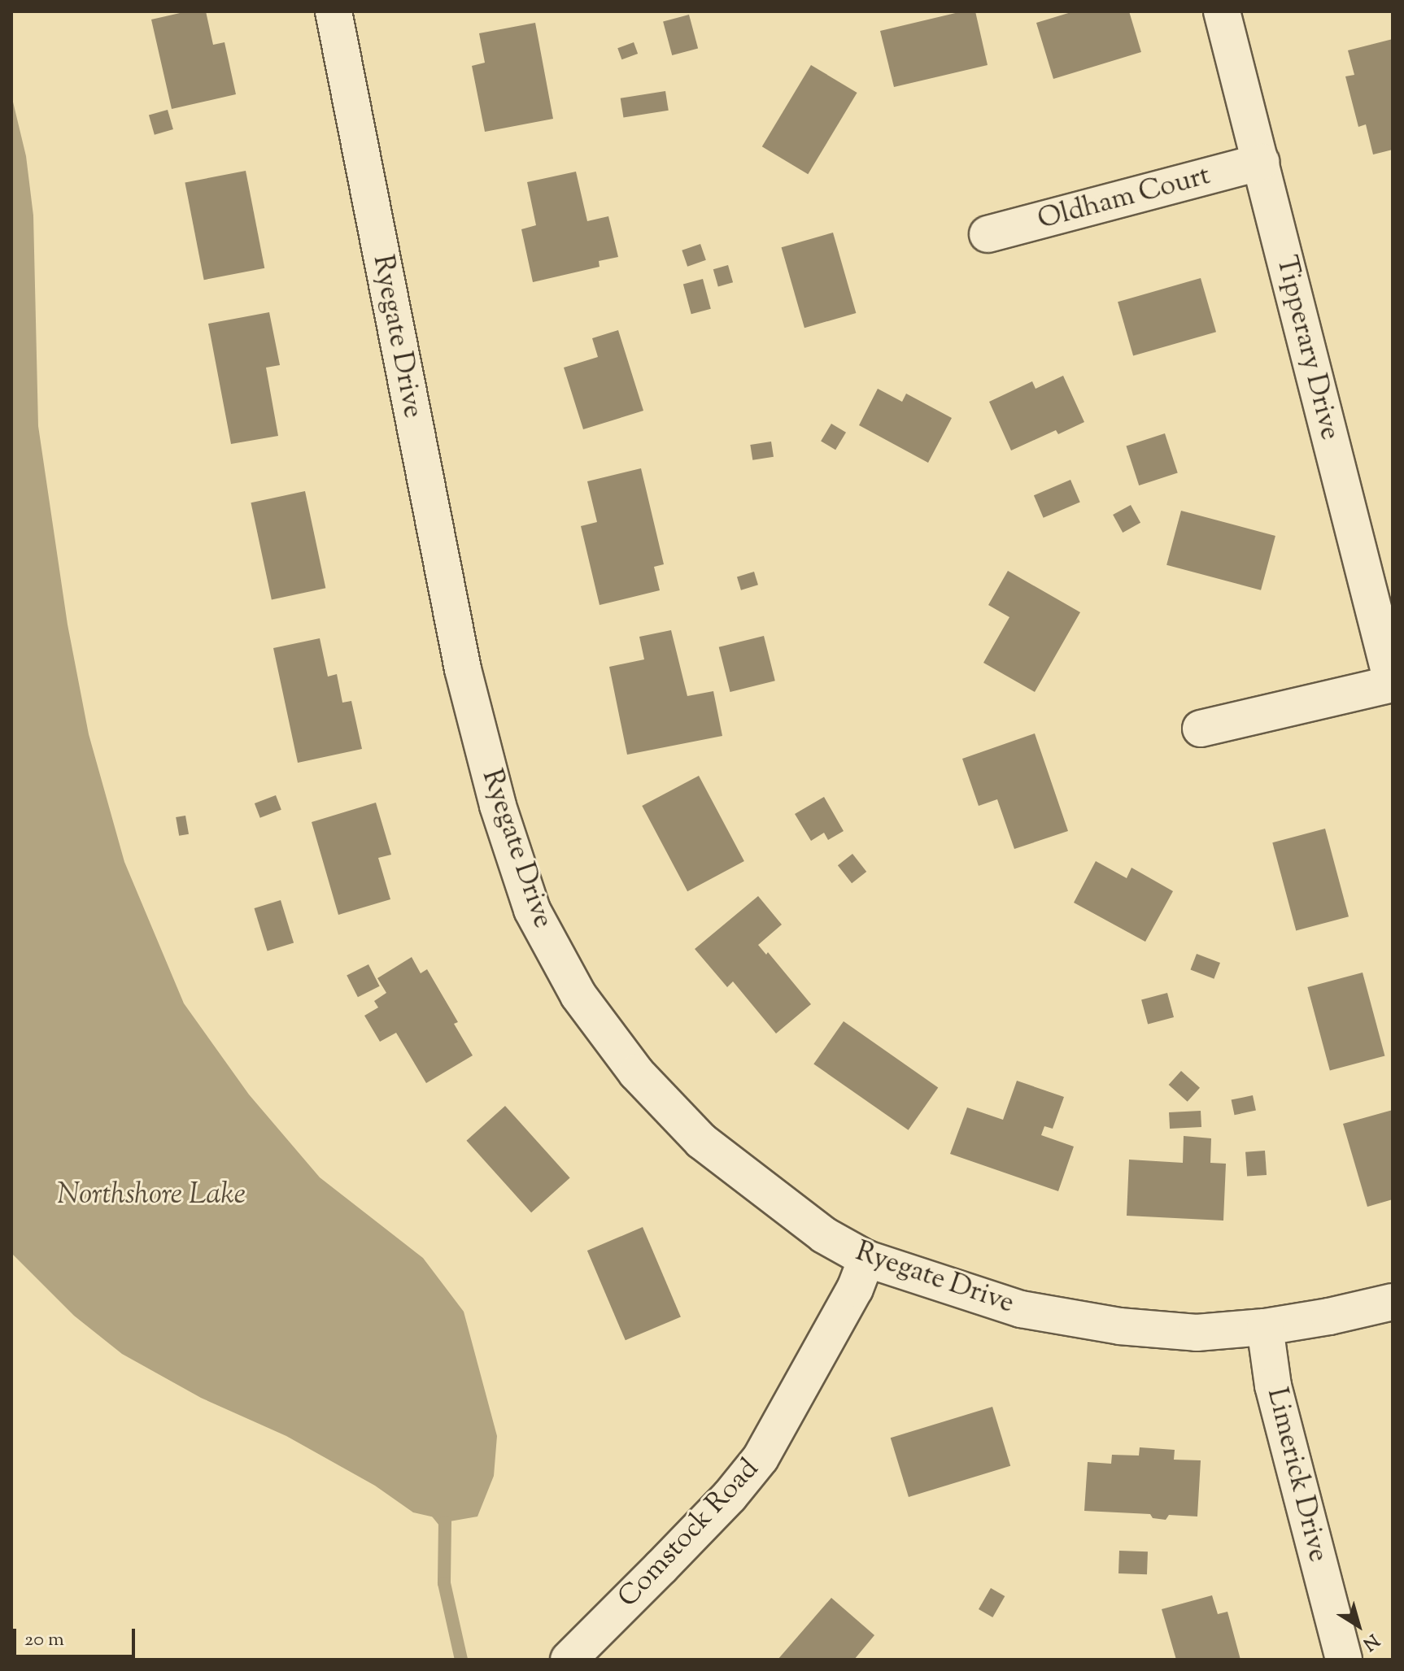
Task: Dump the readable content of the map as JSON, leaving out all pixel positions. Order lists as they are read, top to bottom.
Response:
{
  "streets": {
    "street": [
      "Oldham Court",
      "Ryegate Drive",
      "Tipperary Drive",
      "Limerick Drive",
      "Comstock Road"
    ]
  },
  "crossings": [
    ["Oldham Court", "Tipperary Drive"],
    ["Ryegate Drive", "Limerick Drive"],
    ["Ryegate Drive", "Comstock Road"]
  ],
  "water": ["Northshore Lake"],
  "scale_bar": "20 m",
  "north": "bottom right"
}
